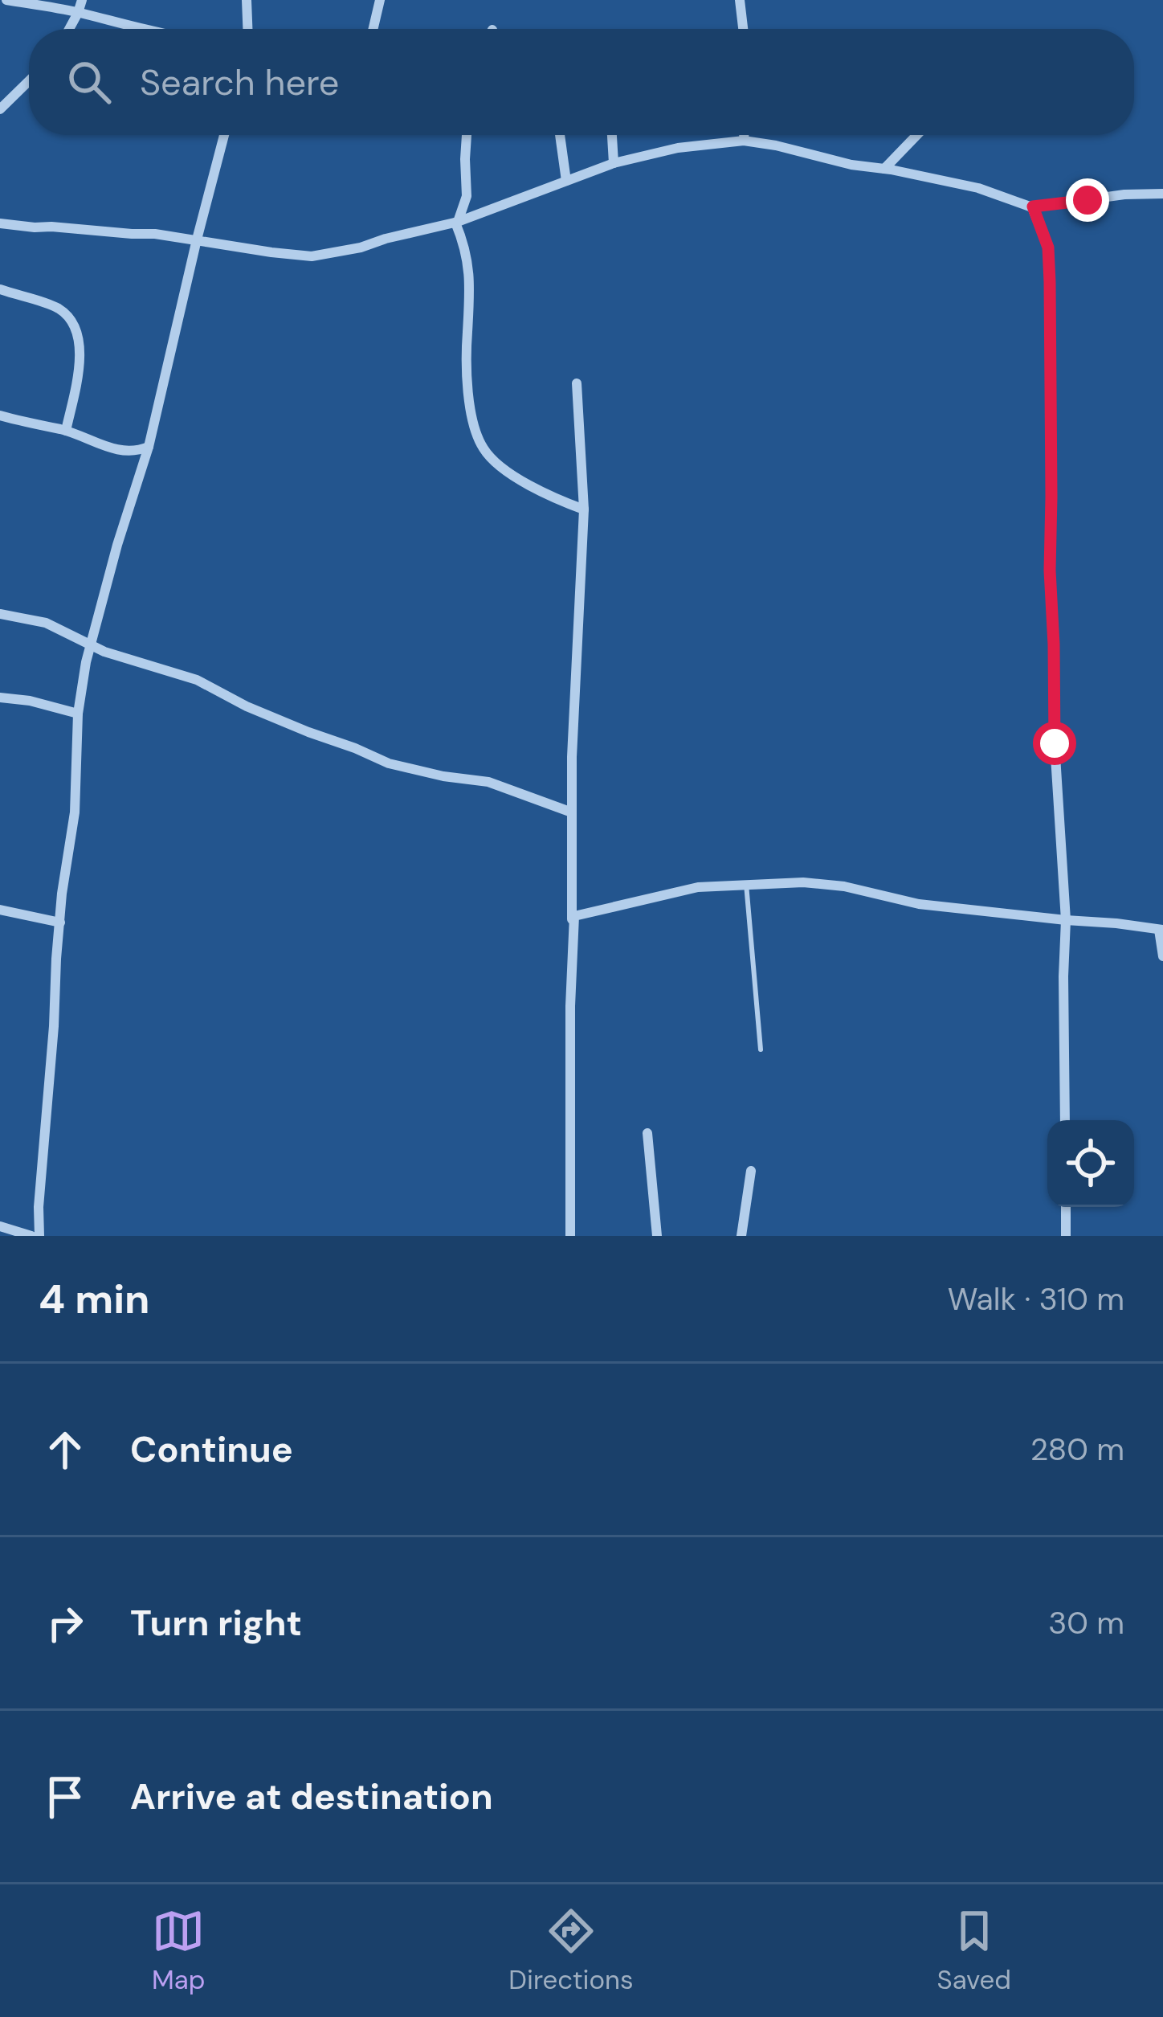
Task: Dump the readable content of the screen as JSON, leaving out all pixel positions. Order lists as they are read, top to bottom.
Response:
{
  "page": {
    "search": "Search here",
    "heading": ["4 min", "Walk · 310 m"],
    "list": [
      ["Continue", "280 m"],
      ["Turn right", "30 m"],
      "Arrive at destination"
    ],
    "nav": ["Map", "Directions", "Saved"]
  }
}
